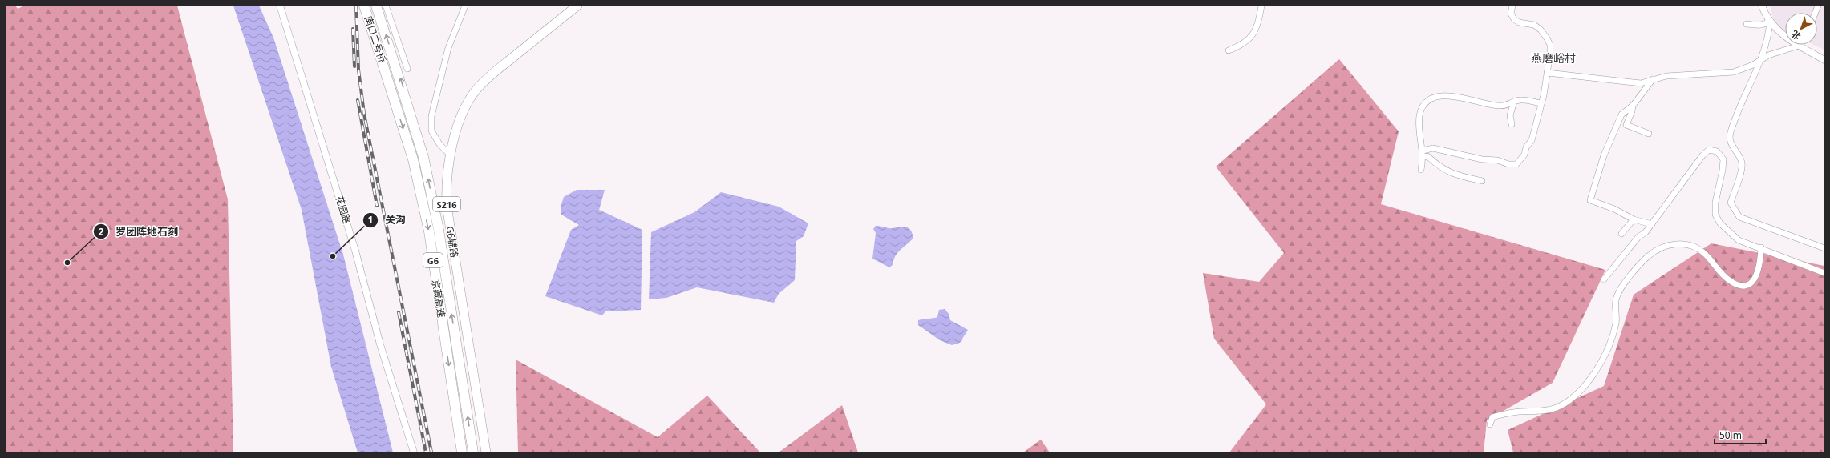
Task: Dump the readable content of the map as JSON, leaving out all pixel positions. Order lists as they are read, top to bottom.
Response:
{
  "streets": {
    "highway": ["南口二号桥", "G6", "京藏高速"],
    "main road": ["S216", "G6辅路"],
    "street": ["花园路"]
  },
  "crossings": [
    ["南口二号桥", "京藏高速"]
  ],
  "one_way": ["南口二号桥", "京藏高速"],
  "districts": ["燕磨峪村"],
  "places": ["关沟", "罗团阵地石刻"],
  "scale_bar": "50 m",
  "north": "bottom left"
}
